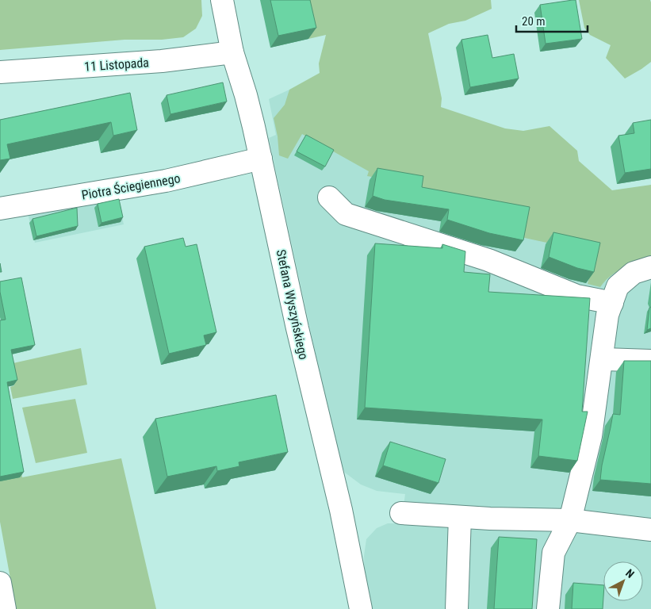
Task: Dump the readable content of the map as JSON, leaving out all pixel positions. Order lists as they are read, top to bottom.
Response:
{
  "streets": {
    "street": ["11 Listopada", "Piotra Ściegiennego", "Stefana Wyszyńskiego"]
  },
  "crossings": [
    ["11 Listopada", "Stefana Wyszyńskiego"],
    ["Piotra Ściegiennego", "Stefana Wyszyńskiego"]
  ],
  "scale_bar": "20 m",
  "north": "top right"
}
